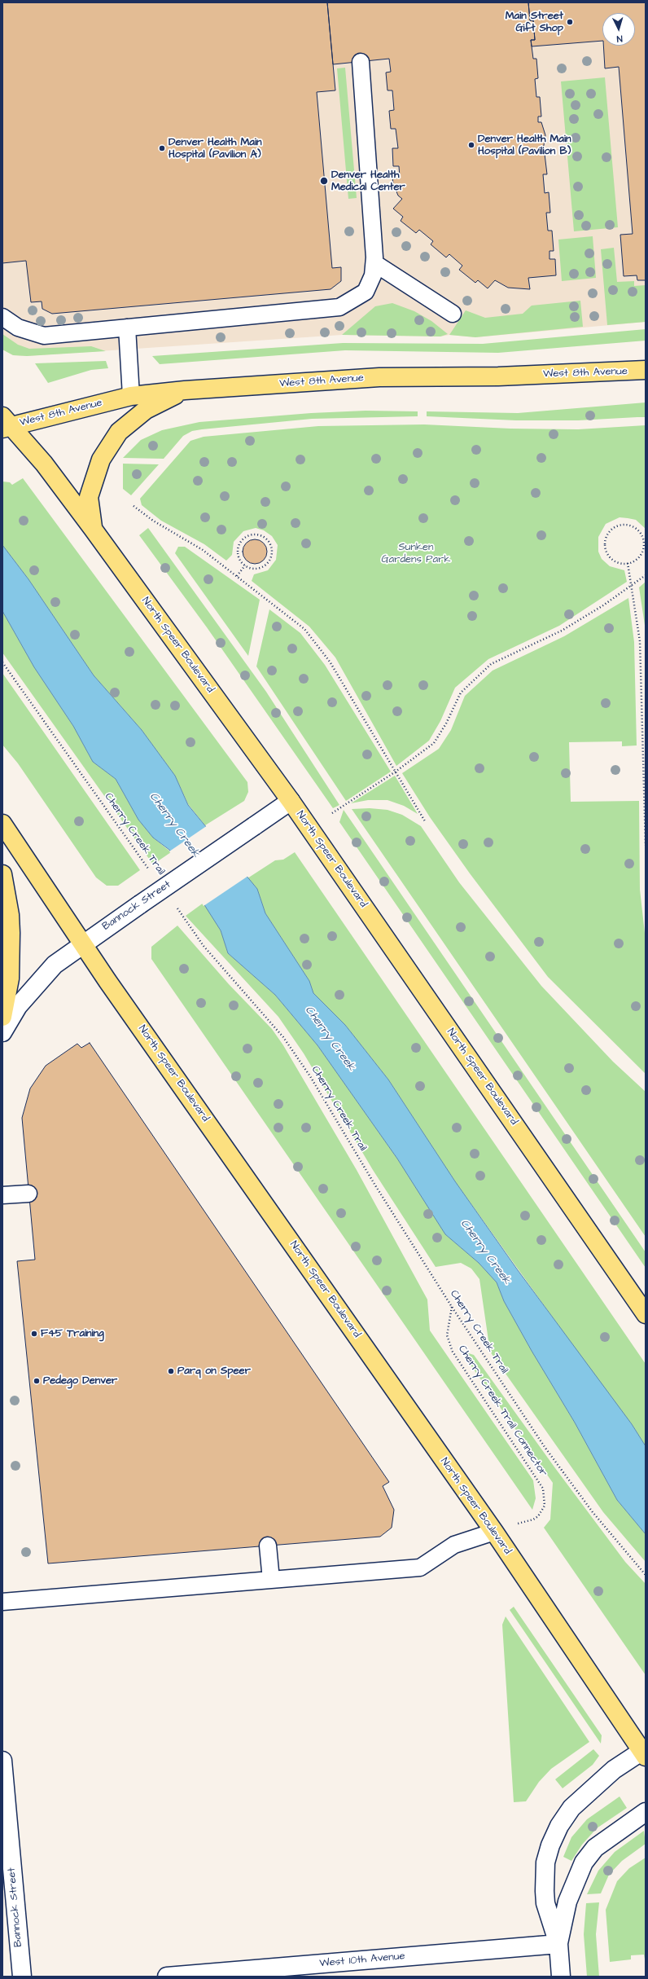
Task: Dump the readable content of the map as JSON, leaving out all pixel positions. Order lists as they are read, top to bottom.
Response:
{
  "streets": {
    "main road": ["West 8th Avenue", "North Speer Boulevard"],
    "street": ["Bannock Street", "West 10th Avenue"],
    "path": ["Cherry Creek Trail", "Cherry Creek Trail Connector"]
  },
  "crossings": [
    ["West 8th Avenue", "North Speer Boulevard"],
    ["North Speer Boulevard", "Bannock Street"],
    ["Cherry Creek Trail", "Cherry Creek Trail Connector"]
  ],
  "water": ["Cherry Creek"],
  "parks": ["Sunken Gardens Park"],
  "places": [
    "Main Street Gift Shop",
    "Denver Health Main Hospital (Pavilion B)",
    "Denver Health Main Hospital (Pavilion A)",
    "Denver Health Medical Center",
    "F45 Training",
    "Parq on Speer",
    "Pedego Denver"
  ],
  "north": "bottom"
}
